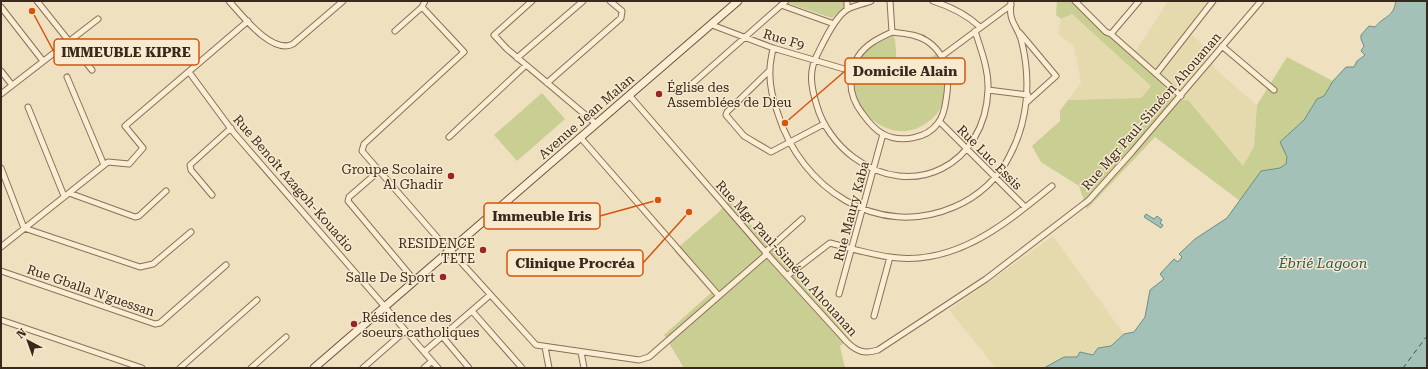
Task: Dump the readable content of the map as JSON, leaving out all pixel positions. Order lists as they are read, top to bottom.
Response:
{
  "streets": {
    "main road": ["Avenue Jean Malan"],
    "street": [
      "Rue F9",
      "Rue Mgr Paul-Siméon Ahouanan",
      "Rue Luc Essis",
      "Rue Benoît Azagoh-Kouadio",
      "Rue Maury Kaba",
      "Rue Gballa N'guessan"
    ]
  },
  "crossings": [
    ["Rue F9", "Avenue Jean Malan"],
    ["Rue F9", "Rue Luc Essis"],
    ["Rue F9", "Rue Maury Kaba"],
    ["Rue Mgr Paul-Siméon Ahouanan", "Avenue Jean Malan"],
    ["Avenue Jean Malan", "Rue Benoît Azagoh-Kouadio"],
    ["Rue Luc Essis", "Rue Maury Kaba"]
  ],
  "water": ["Ébrié Lagoon"],
  "places": [
    "IMMEUBLE KIPRE",
    "Église des Assemblées de Dieu",
    "Domicile Alain",
    "Groupe Scolaire Al Ghadir",
    "Immeuble Iris",
    "Clinique Procréa",
    "RESIDENCE TETE",
    "Salle De Sport",
    "Résidence des soeurs catholiques"
  ],
  "north": "top left"
}
